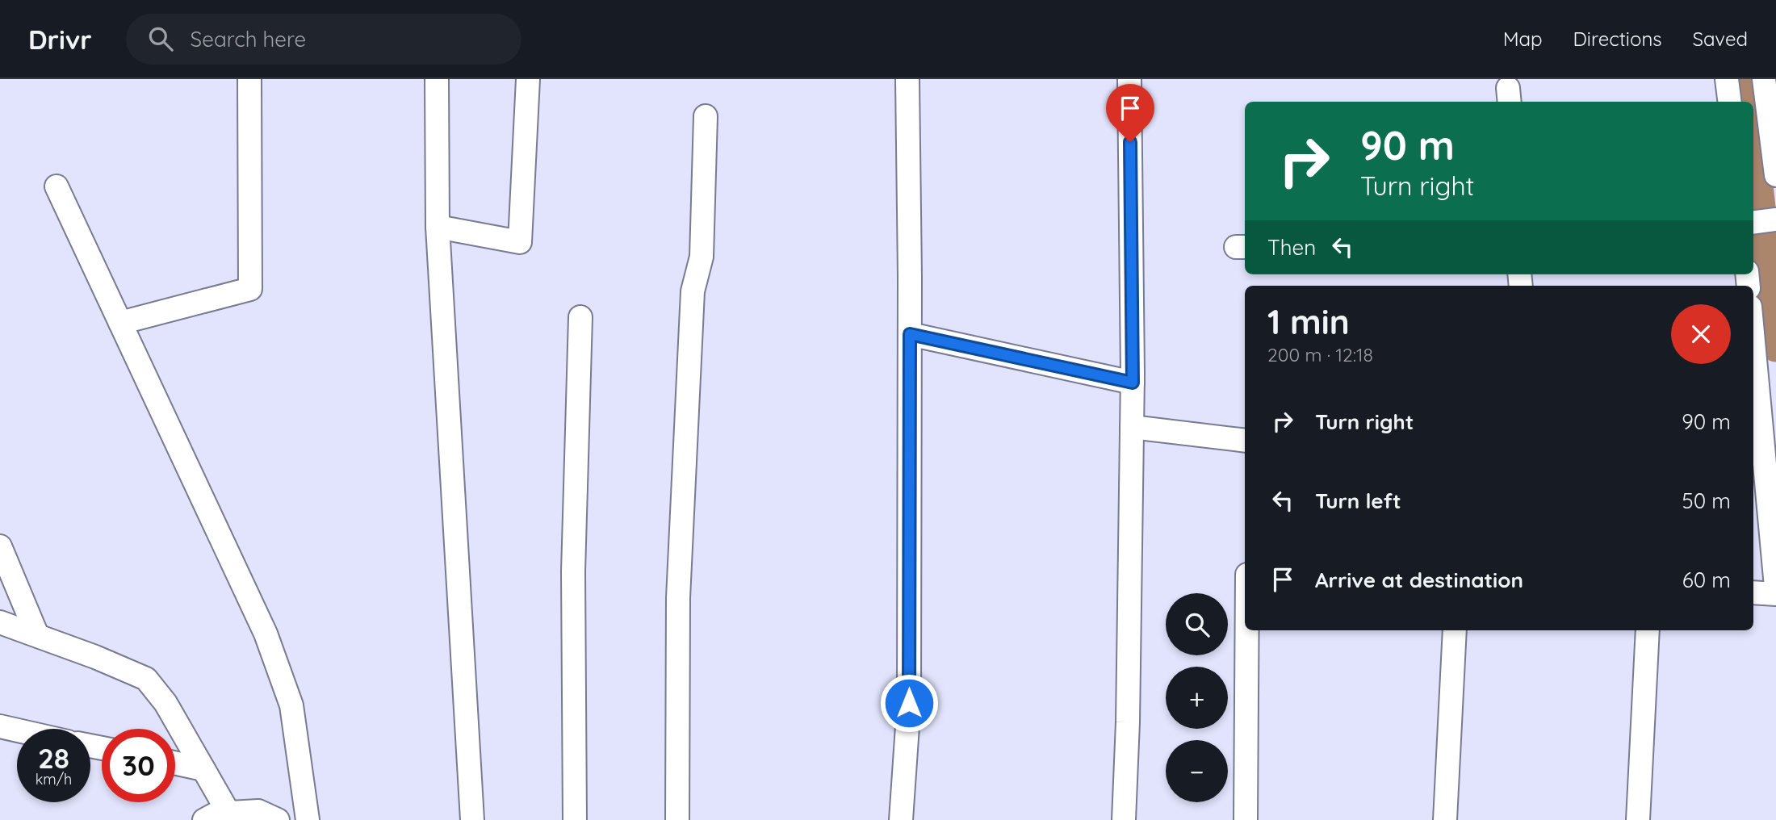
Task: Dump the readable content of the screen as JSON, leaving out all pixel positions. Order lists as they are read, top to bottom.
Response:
{
  "page": {
    "header": "Drivr",
    "search": "Search here",
    "nav": ["Map", "Directions", "Saved"],
    "turn": ["90 m", "Turn right"],
    "then": "Then",
    "heading": ["1 min", "200 m · 12:18"],
    "list": [
      {
        "name": "Turn right",
        "value": "90 m"
      },
      {
        "name": "Turn left",
        "value": "50 m"
      },
      {
        "name": "Arrive at destination",
        "value": "60 m"
      }
    ],
    "map_buttons": ["+", "−"],
    "speed": "28 km/h",
    "limit": "30"
  }
}
